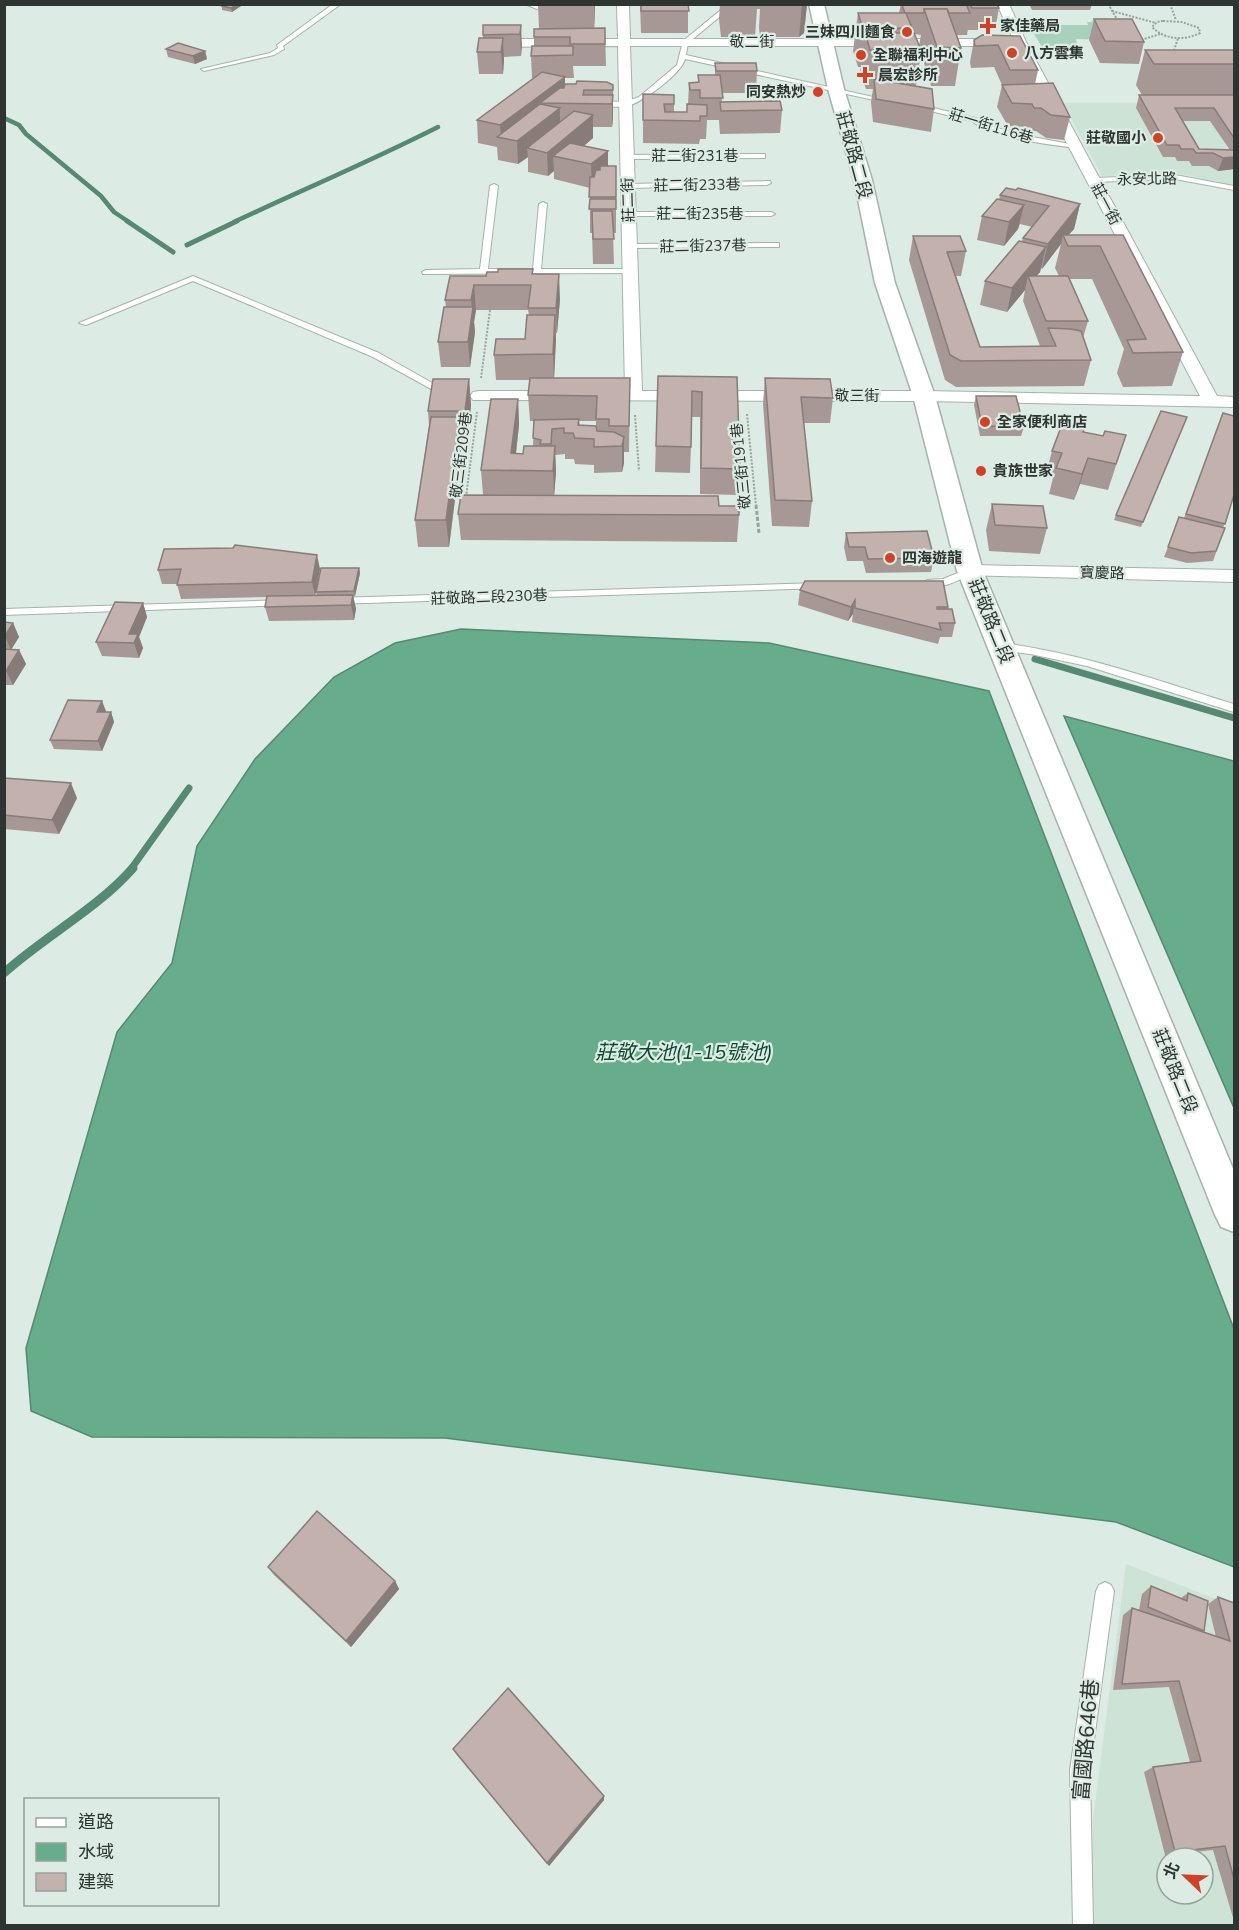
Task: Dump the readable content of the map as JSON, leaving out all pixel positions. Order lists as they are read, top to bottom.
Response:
{
  "streets": {
    "street": [
      "敬二街",
      "莊敬路二段",
      "莊二街",
      "莊一街",
      "敬三街",
      "寶慶路"
    ],
    "lane": [
      "莊一街116巷",
      "莊二街231巷",
      "永安北路",
      "莊二街233巷",
      "莊二街235巷",
      "莊二街237巷",
      "莊敬路二段230巷",
      "富國路646巷"
    ],
    "path": ["敬三街209巷", "敬三街191巷"]
  },
  "crossings": [
    ["敬二街", "莊敬路二段"],
    ["敬二街", "莊二街"],
    ["敬二街", "莊一街"],
    ["莊一街116巷", "莊一街"],
    ["莊敬路二段", "敬三街"],
    ["莊敬路二段", "寶慶路"],
    ["莊二街231巷", "莊二街"],
    ["永安北路", "莊一街"],
    ["莊二街233巷", "莊二街"],
    ["莊二街", "莊二街235巷"],
    ["莊二街", "莊二街237巷"],
    ["莊二街", "敬三街"],
    ["莊一街", "敬三街"],
    ["敬三街", "敬三街209巷"],
    ["敬三街", "敬三街191巷"]
  ],
  "water": ["莊敬大池(1-15號池)"],
  "places": {
    "health": ["家佳藥局", "晨宏診所"],
    "other": [
      "三妹四川麵食",
      "八方雲集",
      "全聯福利中心",
      "同安熱炒",
      "莊敬國小",
      "全家便利商店",
      "貴族世家",
      "四海遊龍"
    ]
  },
  "legend": ["道路", "水域", "建築"],
  "north": "top left"
}
